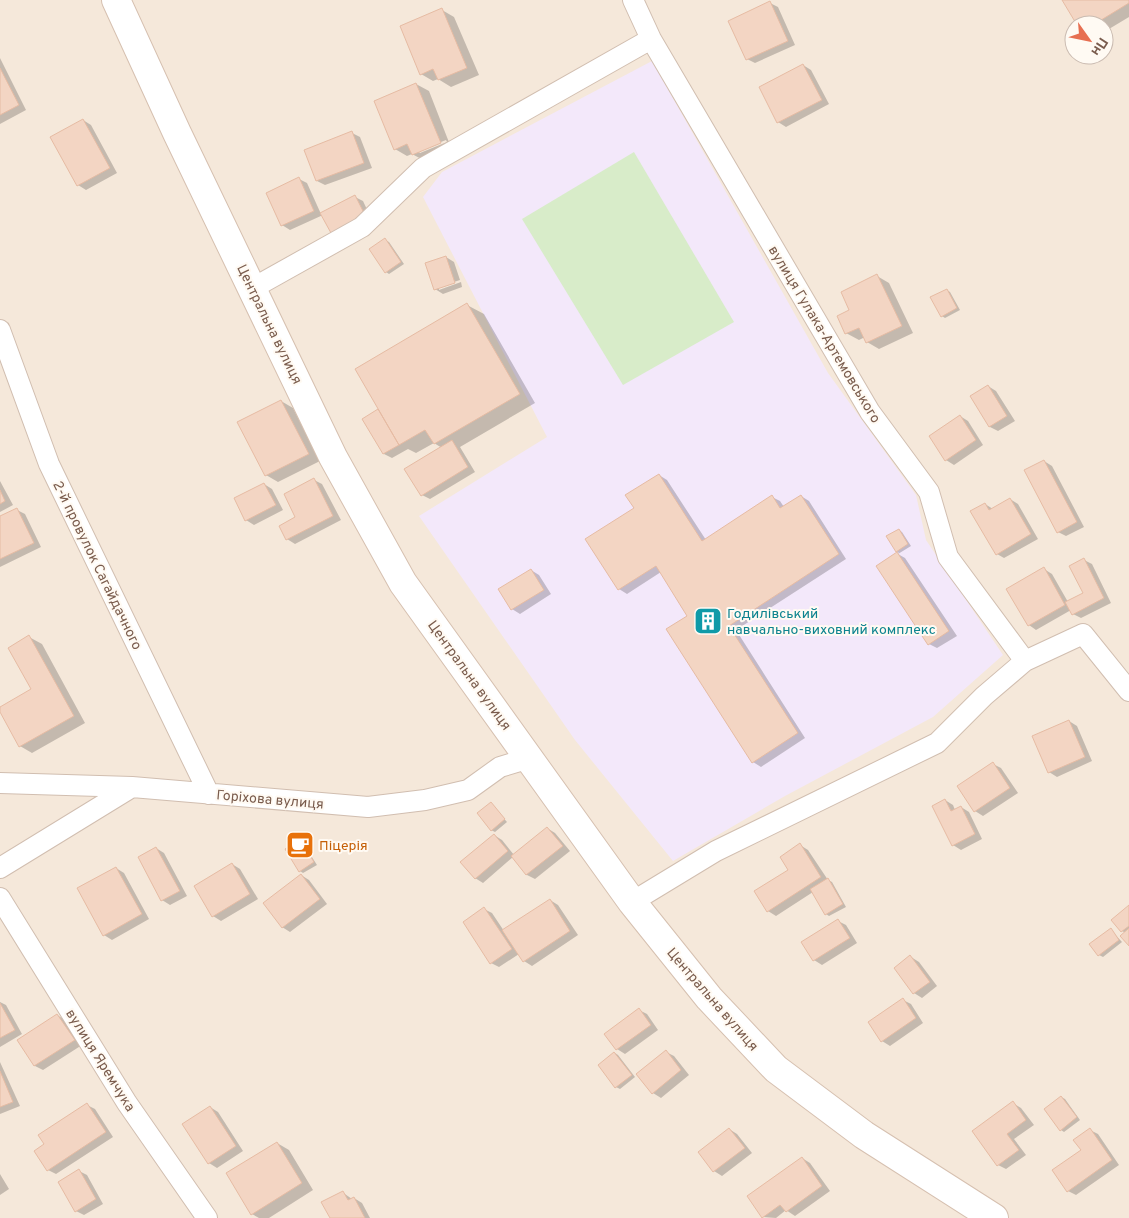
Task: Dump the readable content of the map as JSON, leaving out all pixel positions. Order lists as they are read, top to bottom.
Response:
{
  "streets": {
    "main road": ["Центральна вулиця"],
    "street": [
      "вулиця Гулака-Артемовського",
      "2-й провулок Сагайдачного",
      "Горіхова вулиця",
      "вулиця Яремчука"
    ]
  },
  "crossings": [
    ["Центральна вулиця", "Горіхова вулиця"],
    ["2-й провулок Сагайдачного", "Горіхова вулиця"]
  ],
  "places": {
    "building": ["Годилівський навчально-виховний комплекс"],
    "cafe": ["Піцерія"]
  },
  "north": "bottom right"
}
